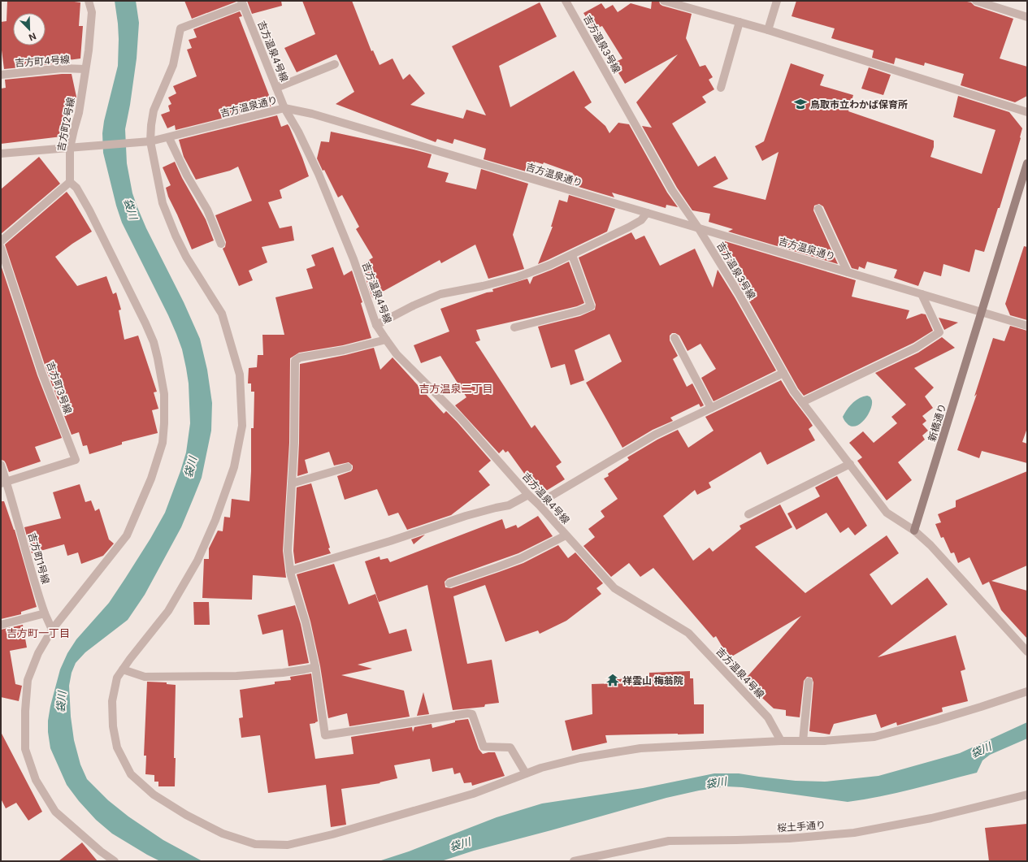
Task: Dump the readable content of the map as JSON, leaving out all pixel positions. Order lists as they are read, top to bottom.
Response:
{
  "streets": {
    "street": [
      "吉方温泉3号線",
      "吉方温泉4号線",
      "吉方町4号線",
      "吉方温泉通り",
      "吉方町2号線",
      "吉方町3号線",
      "新橋通り",
      "吉方町1号線",
      "桜土手通り"
    ]
  },
  "crossings": [
    ["吉方温泉3号線", "吉方温泉通り"],
    ["吉方温泉3号線", "新橋通り"],
    ["吉方温泉4号線", "吉方温泉通り"],
    ["吉方町4号線", "吉方町2号線"],
    ["吉方温泉通り", "吉方町2号線"],
    ["吉方温泉通り", "新橋通り"],
    ["吉方町3号線", "吉方町1号線"]
  ],
  "districts": ["吉方温泉二丁目", "吉方町一丁目"],
  "water": ["袋川"],
  "places": {
    "school or university": ["鳥取市立わかば保育所"],
    "temple": ["祥雲山 梅翁院"]
  },
  "north": "bottom right"
}
